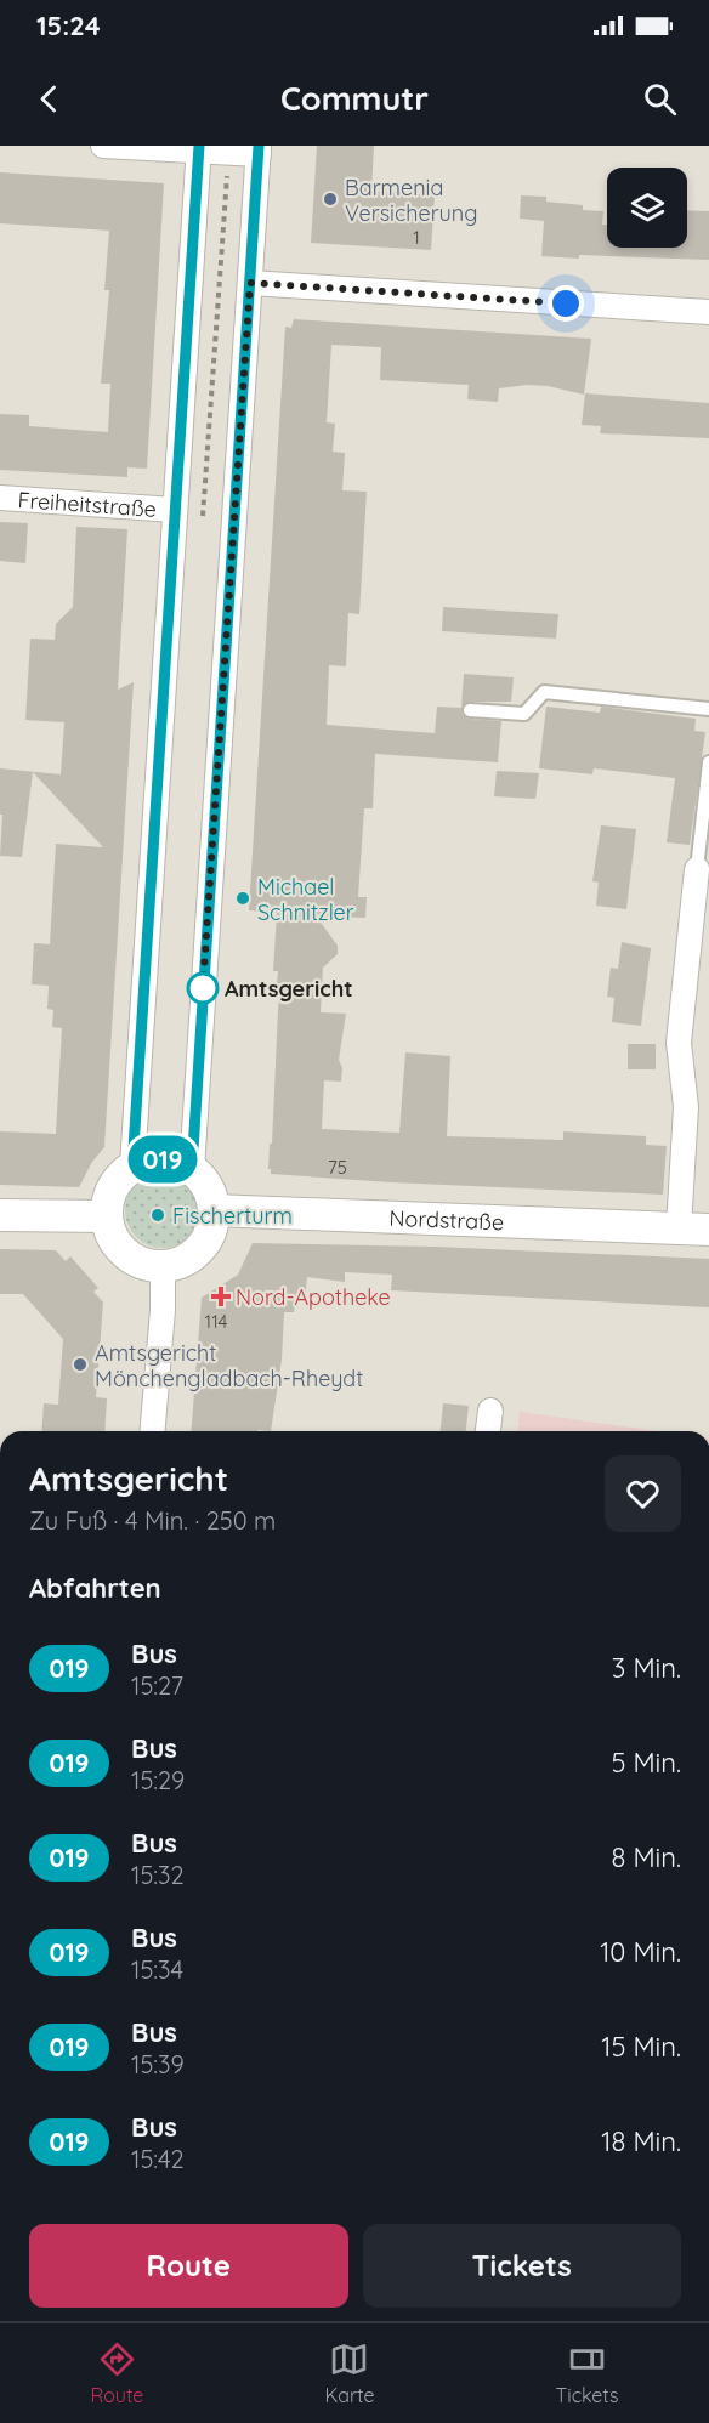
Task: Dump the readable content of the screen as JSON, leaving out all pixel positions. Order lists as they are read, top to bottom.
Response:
{
  "streets": {
    "street": ["Freiheitstraße", "Nordstraße"]
  },
  "places": {
    "other": [
      "Barmenia Versicherung",
      "Michael Schnitzler",
      "Amtsgericht",
      "Fischerturm",
      "Amtsgericht Mönchengladbach-Rheydt"
    ],
    "health": ["Nord-Apotheke"]
  },
  "lines": ["bus line 019"],
  "house_numbers": ["1", "75", "114"],
  "page": {
    "status": "15:24",
    "header": "Commutr",
    "on_map": "019",
    "heading": [
      ["Amtsgericht", "Zu Fuß · 4 Min. · 250 m"],
      "Abfahrten"
    ],
    "list": [
      {
        "mark": "019",
        "name": "Bus",
        "note": "15:27",
        "value": "3 Min."
      },
      {
        "mark": "019",
        "name": "Bus",
        "note": "15:29",
        "value": "5 Min."
      },
      {
        "mark": "019",
        "name": "Bus",
        "note": "15:32",
        "value": "8 Min."
      },
      {
        "mark": "019",
        "name": "Bus",
        "note": "15:34",
        "value": "10 Min."
      },
      {
        "mark": "019",
        "name": "Bus",
        "note": "15:39",
        "value": "15 Min."
      },
      {
        "mark": "019",
        "name": "Bus",
        "note": "15:42",
        "value": "18 Min."
      }
    ],
    "buttons": ["Route", "Tickets"],
    "tabs": ["Route", "Karte", "Tickets"]
  }
}
